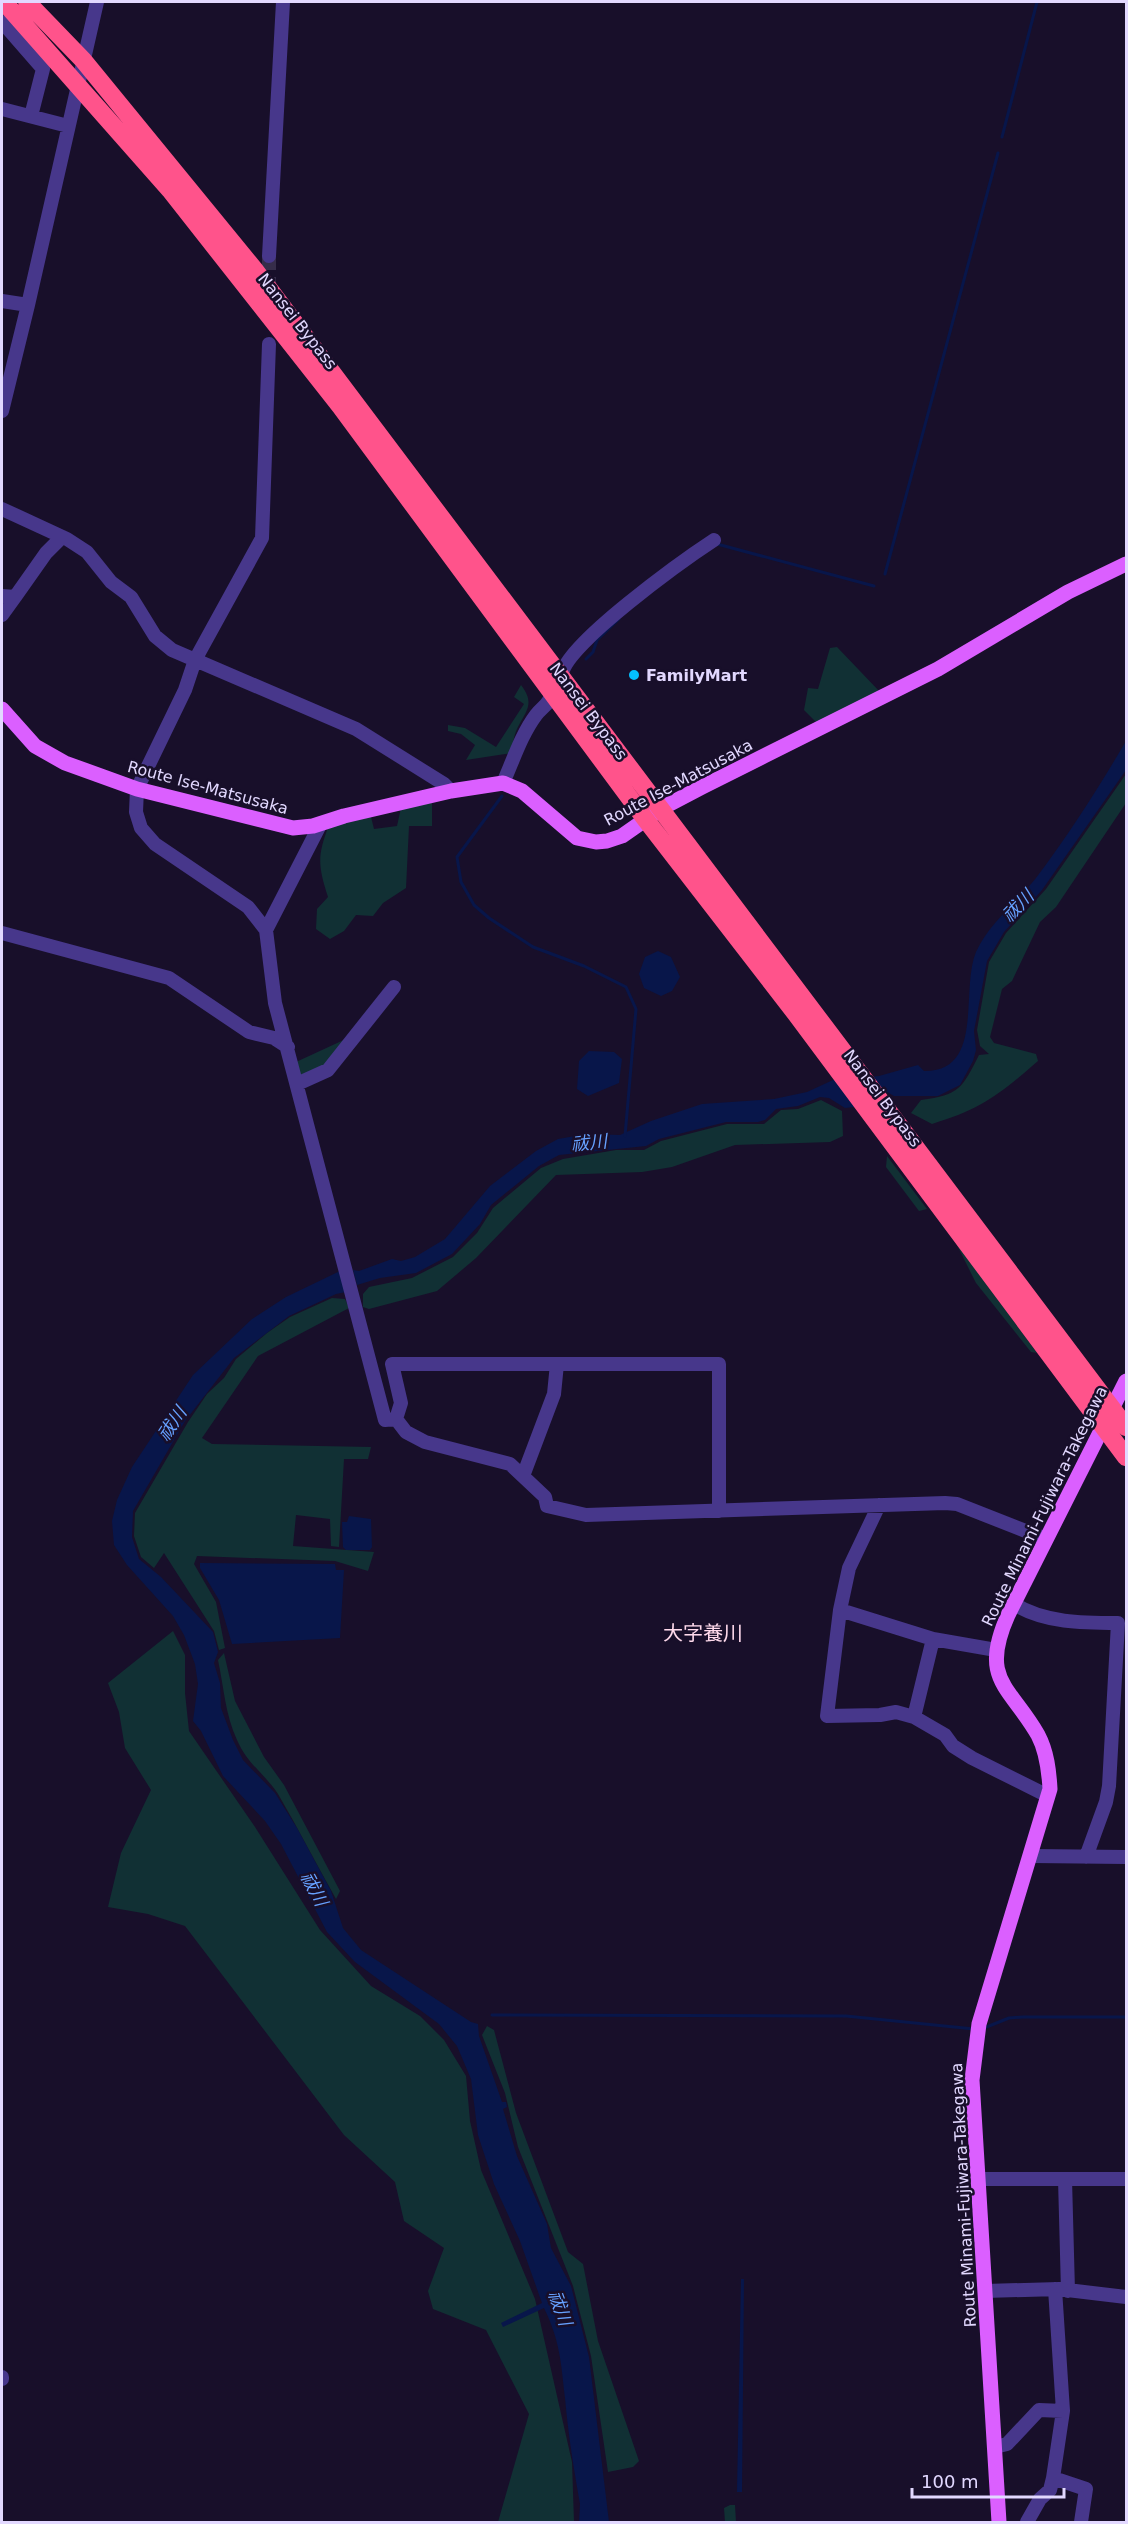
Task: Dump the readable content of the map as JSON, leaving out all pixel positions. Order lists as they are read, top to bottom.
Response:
{
  "streets": {
    "highway": ["Nansei Bypass"],
    "main road": ["Route Ise-Matsusaka", "Route Minami-Fujiwara-Takegawa"]
  },
  "crossings": [
    ["Nansei Bypass", "Route Ise-Matsusaka"],
    ["Nansei Bypass", "Route Minami-Fujiwara-Takegawa"]
  ],
  "districts": ["大字養川"],
  "water": ["祓川"],
  "places": ["FamilyMart"],
  "scale_bar": "100 m"
}
